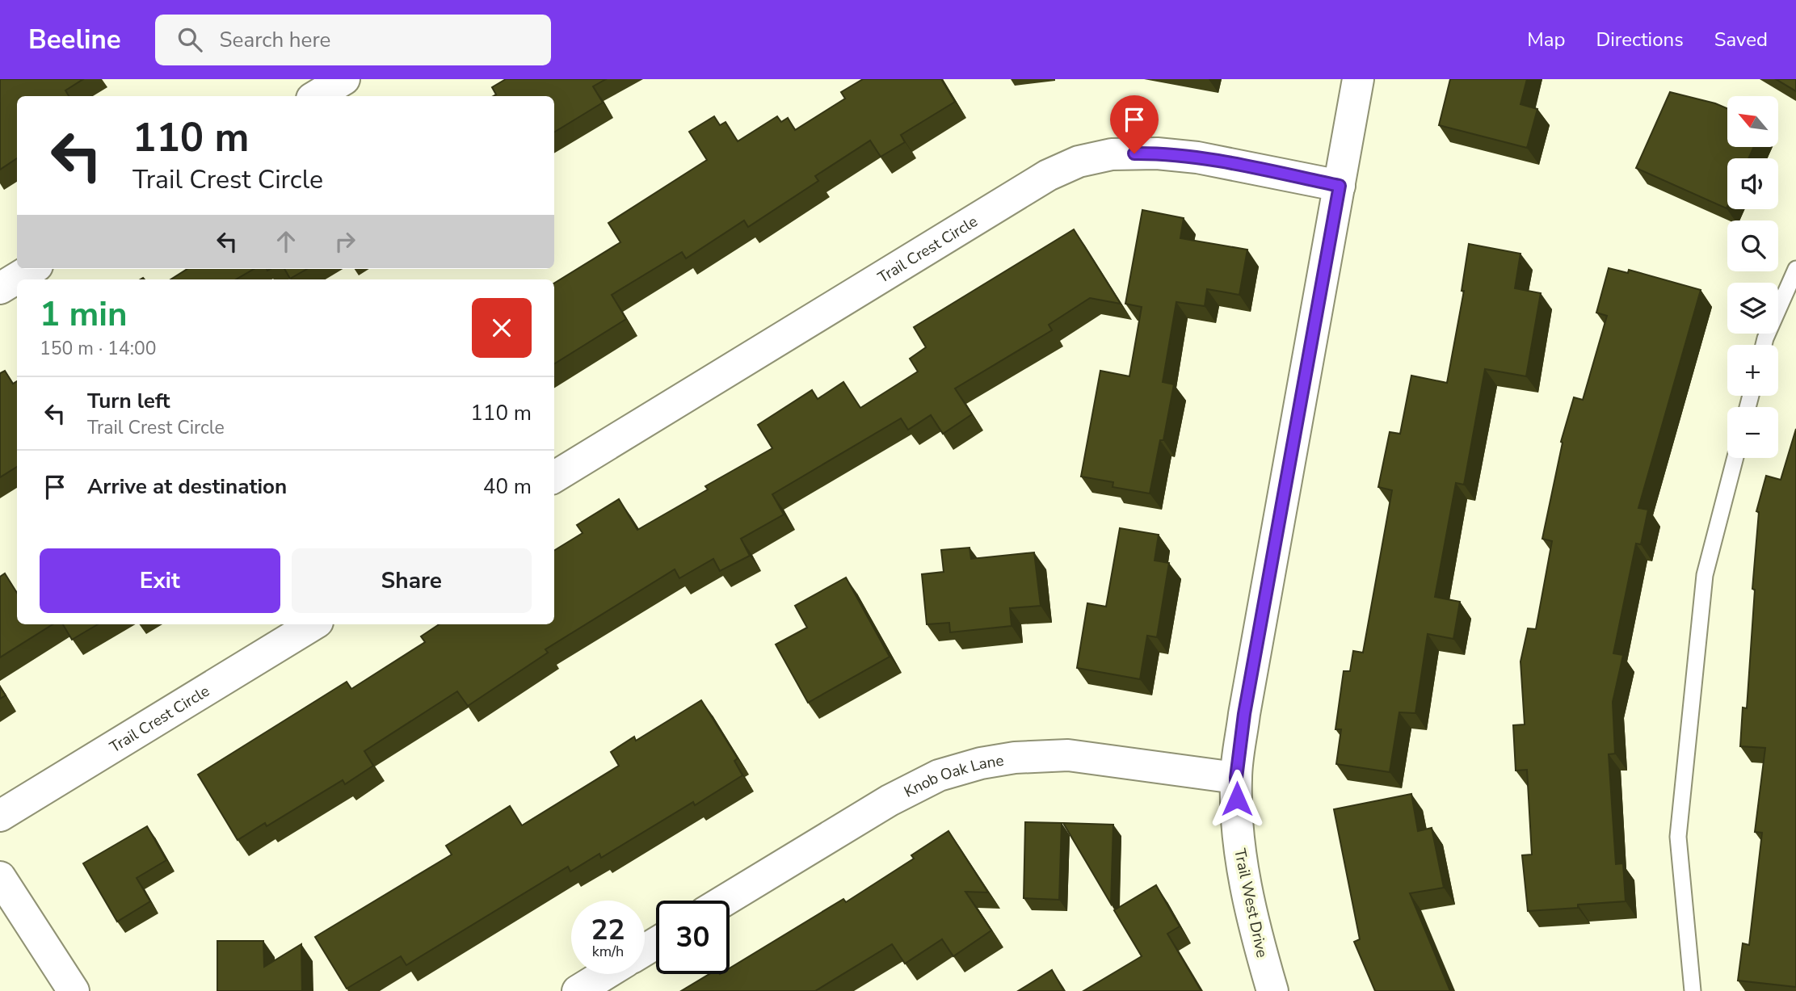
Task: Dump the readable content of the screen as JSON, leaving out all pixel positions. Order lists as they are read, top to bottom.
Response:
{
  "streets": {
    "street": ["Trail Crest Circle", "Knob Oak Lane", "Trail West Drive"]
  },
  "crossings": [
    ["Trail Crest Circle", "Trail West Drive"],
    ["Knob Oak Lane", "Trail West Drive"]
  ],
  "north": "top left",
  "page": {
    "header": "Beeline",
    "search": "Search here",
    "nav": ["Map", "Directions", "Saved"],
    "map_buttons": ["+", "−"],
    "turn": ["110 m", "Trail Crest Circle"],
    "heading": ["1 min", "150 m · 14:00"],
    "list": [
      {
        "name": "Turn left",
        "note": "Trail Crest Circle",
        "value": "110 m"
      },
      {
        "name": "Arrive at destination",
        "value": "40 m"
      }
    ],
    "buttons": ["Exit", "Share"],
    "speed": "22 km/h",
    "limit": "30"
  }
}
